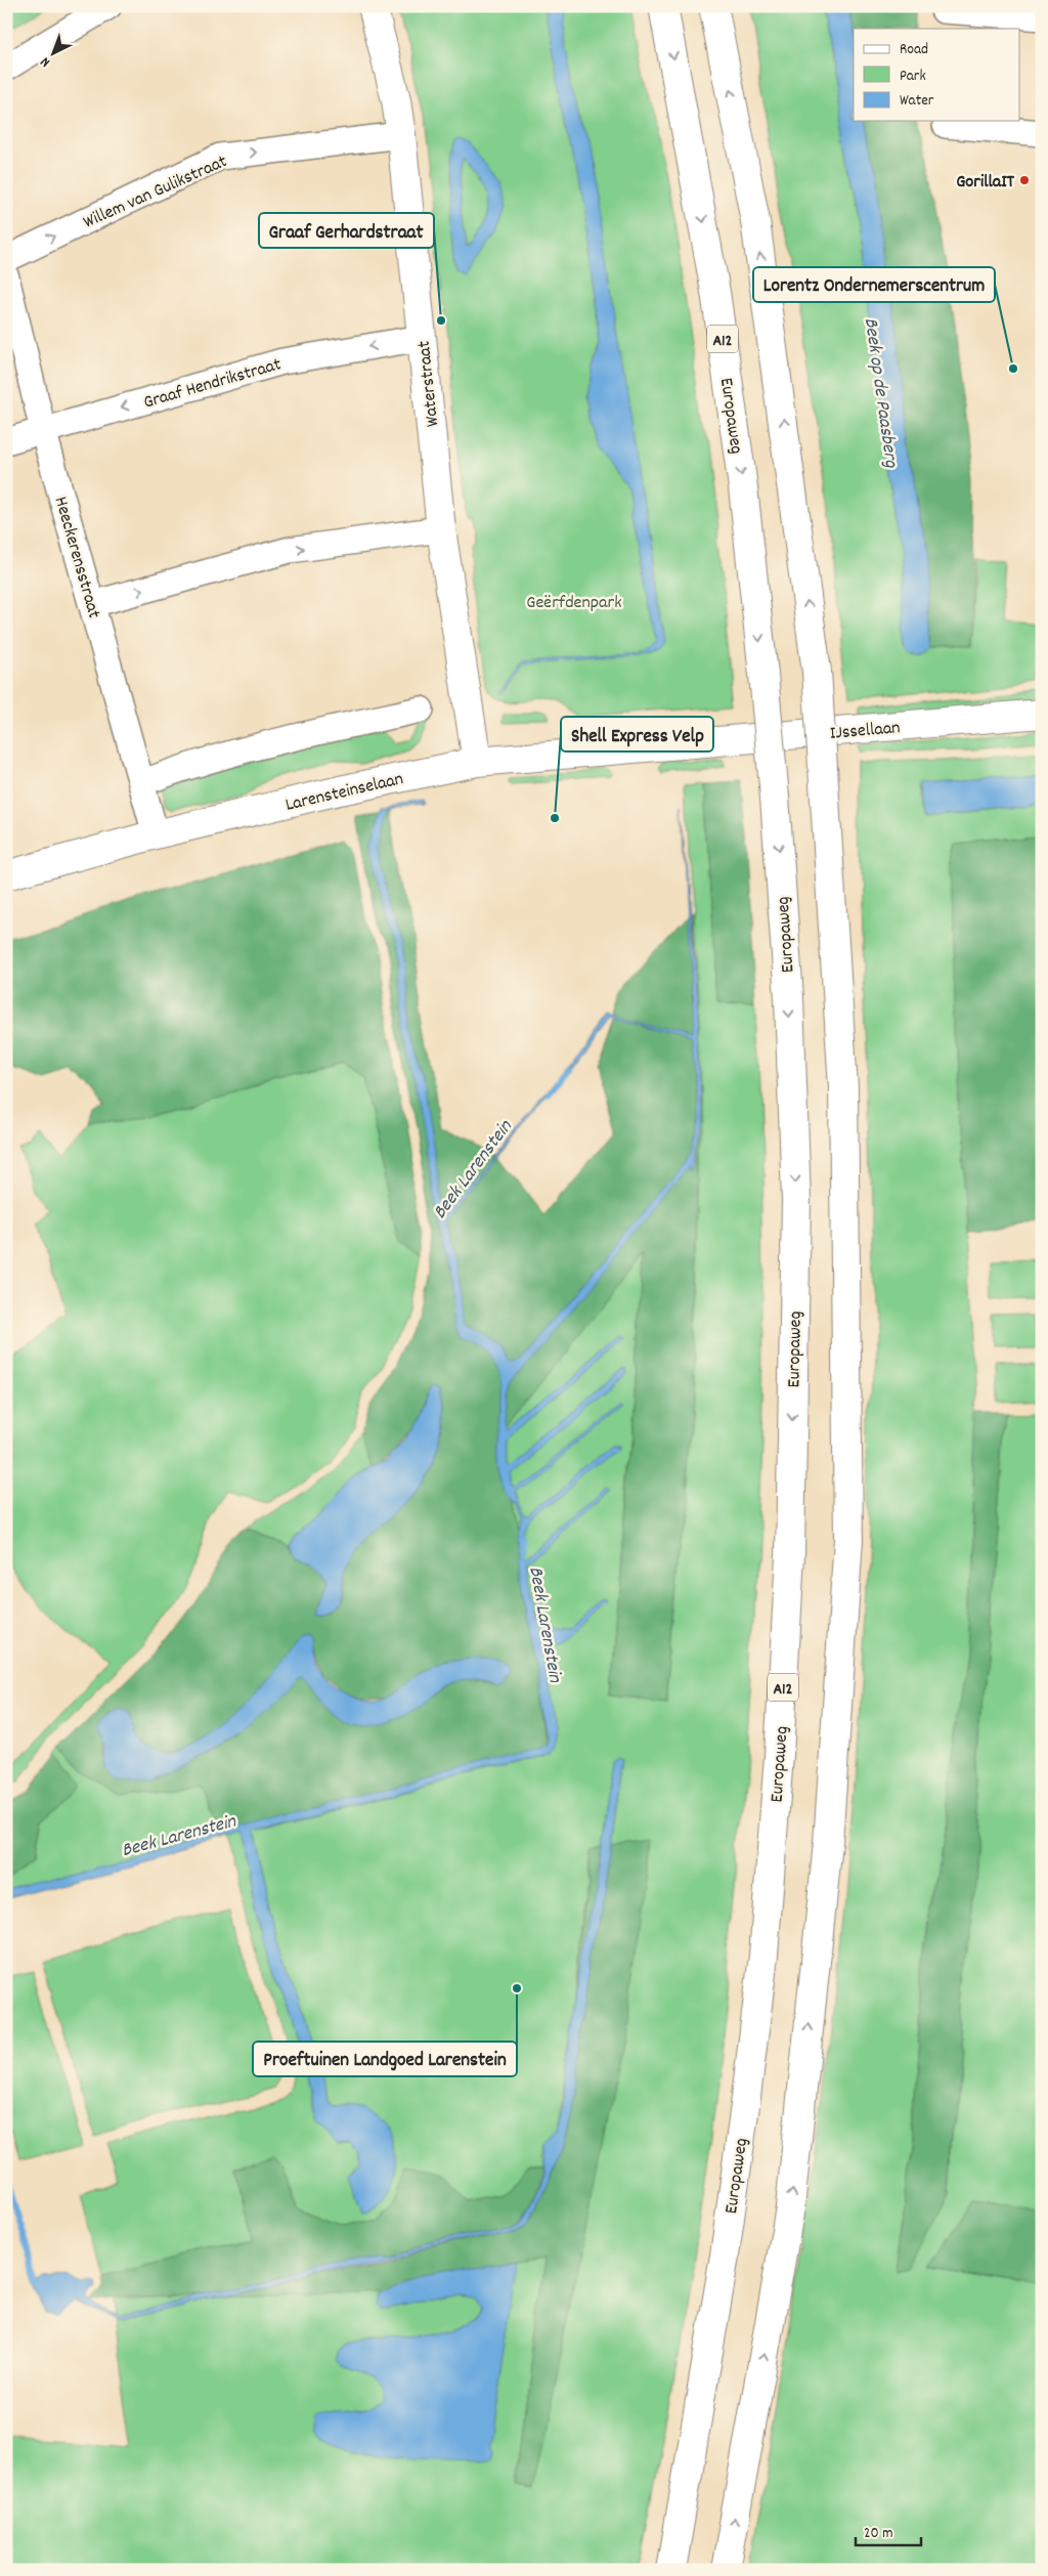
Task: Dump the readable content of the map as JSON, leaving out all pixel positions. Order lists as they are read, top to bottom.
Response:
{
  "streets": {
    "main road": [
      "A12",
      "Waterstraat",
      "Europaweg",
      "IJssellaan",
      "Larensteinselaan"
    ],
    "street": ["Willem van Gulikstraat", "Graaf Hendrikstraat", "Heeckerensstraat"]
  },
  "crossings": [
    ["Willem van Gulikstraat", "Waterstraat"],
    ["Graaf Hendrikstraat", "Waterstraat"],
    ["Graaf Hendrikstraat", "Heeckerensstraat"],
    ["Waterstraat", "Larensteinselaan"],
    ["Heeckerensstraat", "Larensteinselaan"],
    ["IJssellaan", "Larensteinselaan"]
  ],
  "one_way": ["Willem van Gulikstraat"],
  "water": ["Beek op de Paasberg", "Beek Larenstein"],
  "parks": ["Geërfdenpark"],
  "places": [
    "GorillaIT",
    "Graaf Gerhardstraat",
    "Lorentz Ondernemerscentrum",
    "Shell Express Velp",
    "Proeftuinen Landgoed Larenstein"
  ],
  "legend": ["Road", "Park", "Water"],
  "scale_bar": "20 m",
  "north": "bottom left"
}
